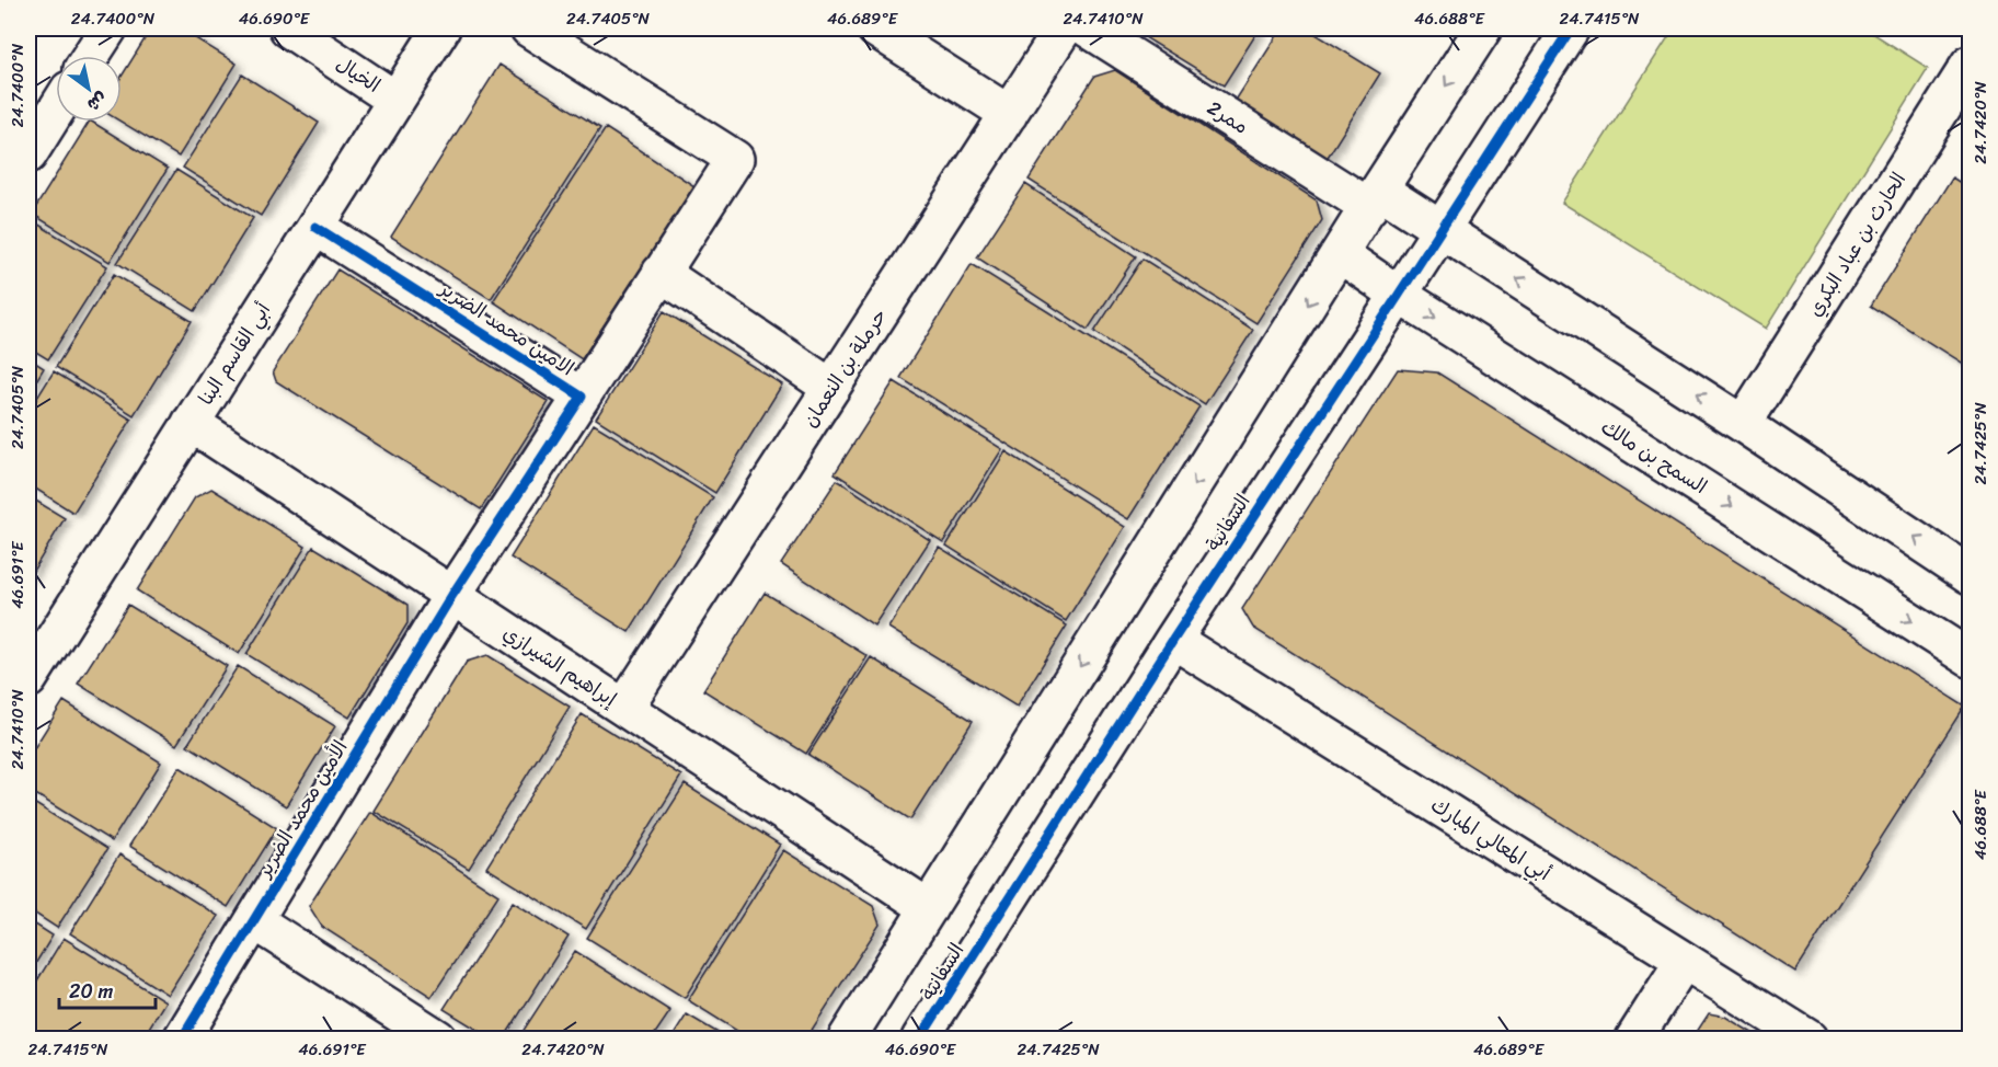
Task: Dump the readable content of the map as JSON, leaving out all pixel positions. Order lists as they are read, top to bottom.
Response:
{
  "streets": {
    "street": [
      "الخيال",
      "ممر2",
      "الحارث بن عباد البكري",
      "الامين محمد الضرير",
      "أبي القاسم البنا",
      "حرملة بن النعمان",
      "السمح بن مالك",
      "السفانية",
      "إبراهيم الشيرازي",
      "الأمين محمد الضرير",
      "أبي المعالي المبارك"
    ]
  },
  "crossings": [
    ["الخيال", "أبي القاسم البنا"],
    ["الامين محمد الضرير", "أبي القاسم البنا"],
    ["الامين محمد الضرير", "إبراهيم الشيرازي"],
    ["الامين محمد الضرير", "الأمين محمد الضرير"],
    ["أبي القاسم البنا", "إبراهيم الشيرازي"],
    ["حرملة بن النعمان", "إبراهيم الشيرازي"],
    ["السمح بن مالك", "السفانية"],
    ["السفانية", "أبي المعالي المبارك"],
    ["إبراهيم الشيرازي", "الأمين محمد الضرير"]
  ],
  "scale_bar": "20 m",
  "north": "bottom right",
  "coordinates": [
    "24.7400°N",
    "46.690°E",
    "24.7405°N",
    "46.689°E",
    "24.7410°N",
    "46.688°E",
    "24.7415°N",
    "24.7420°N",
    "24.7425°N",
    "46.691°E"
  ]
}
